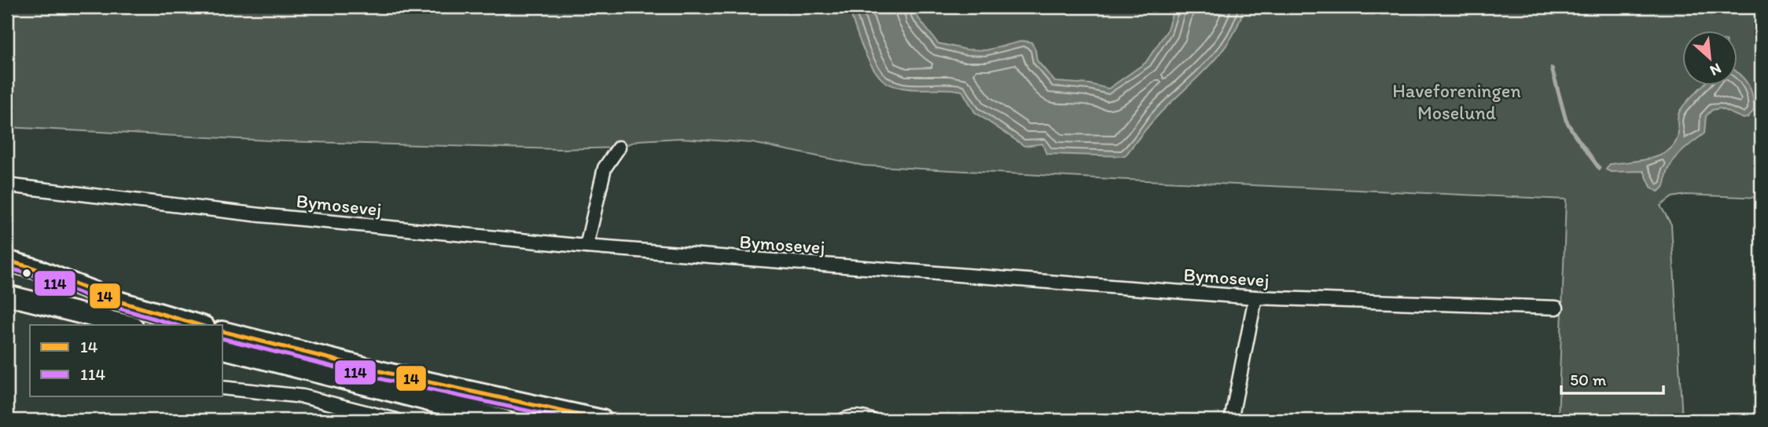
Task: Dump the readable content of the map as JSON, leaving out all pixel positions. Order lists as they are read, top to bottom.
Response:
{
  "streets": {
    "street": ["Bymosevej"]
  },
  "parks": ["Haveforeningen Moselund"],
  "lines": ["transit line 14", "transit line 114"],
  "legend": ["14", "114"],
  "scale_bar": "50 m",
  "north": "bottom right"
}
